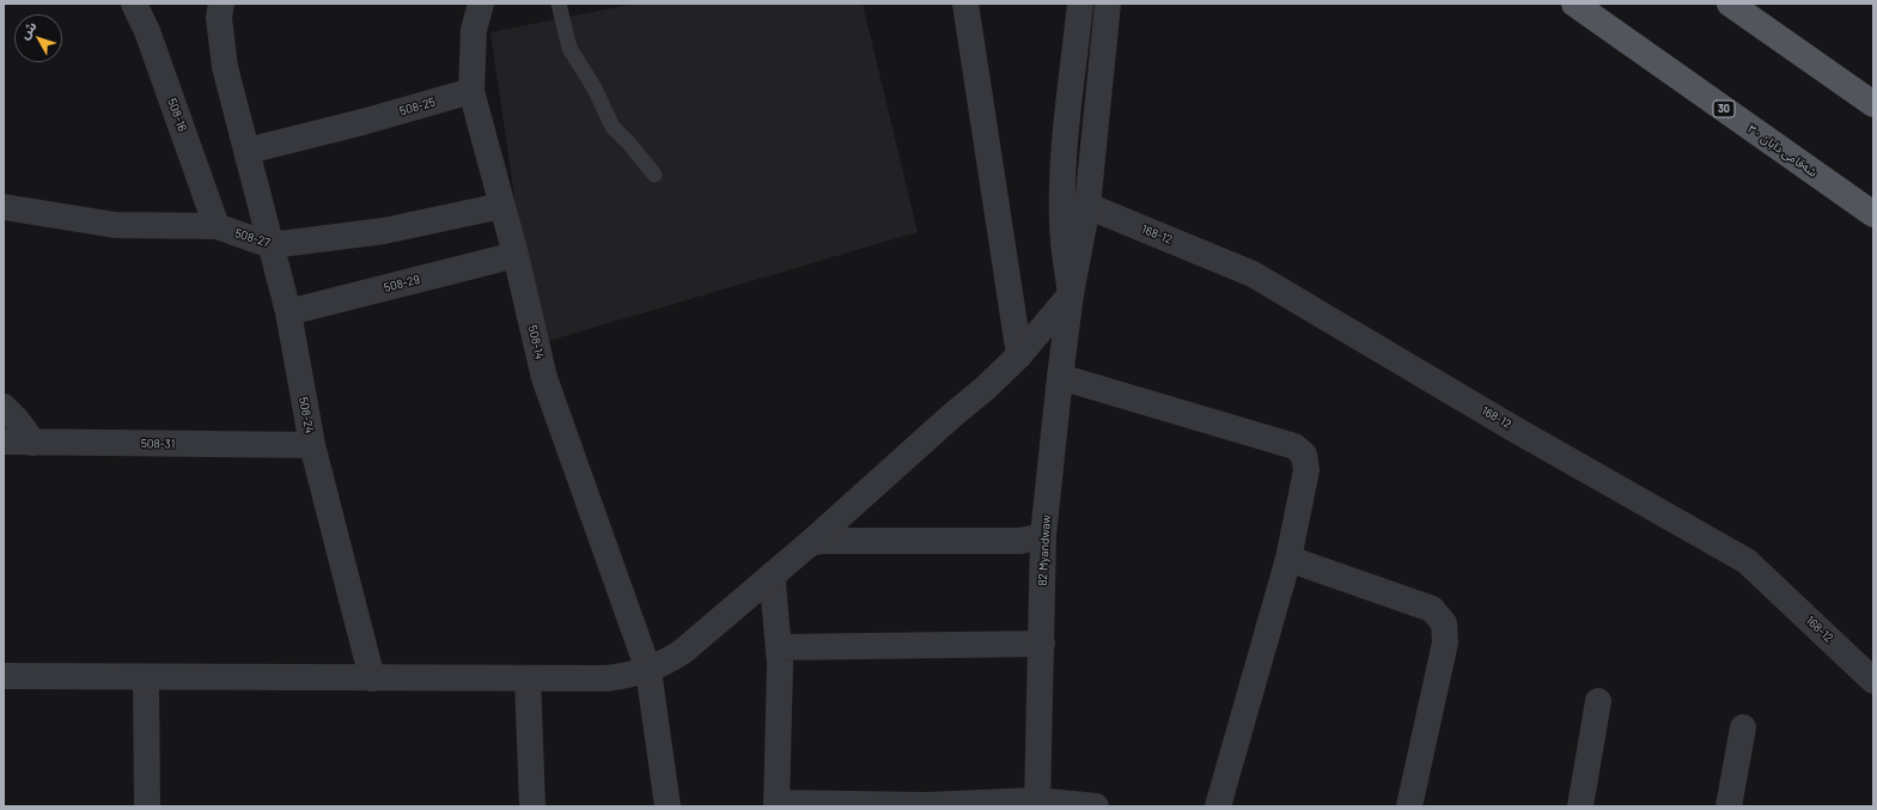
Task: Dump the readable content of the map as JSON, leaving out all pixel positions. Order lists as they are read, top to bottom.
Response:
{
  "streets": {
    "main road": ["30", "شەقامی دابان ٣٠"],
    "street": [
      "508-25",
      "508-16",
      "168-12",
      "508-27",
      "508-29",
      "508-14",
      "508-24",
      "508-31",
      "82 Myandwaw"
    ]
  },
  "crossings": [
    ["508-25", "508-14"],
    ["508-25", "508-24"],
    ["508-16", "508-27"],
    ["508-27", "508-14"],
    ["508-27", "508-24"],
    ["508-29", "508-14"],
    ["508-29", "508-24"],
    ["508-24", "508-31"]
  ],
  "north": "top left"
}
